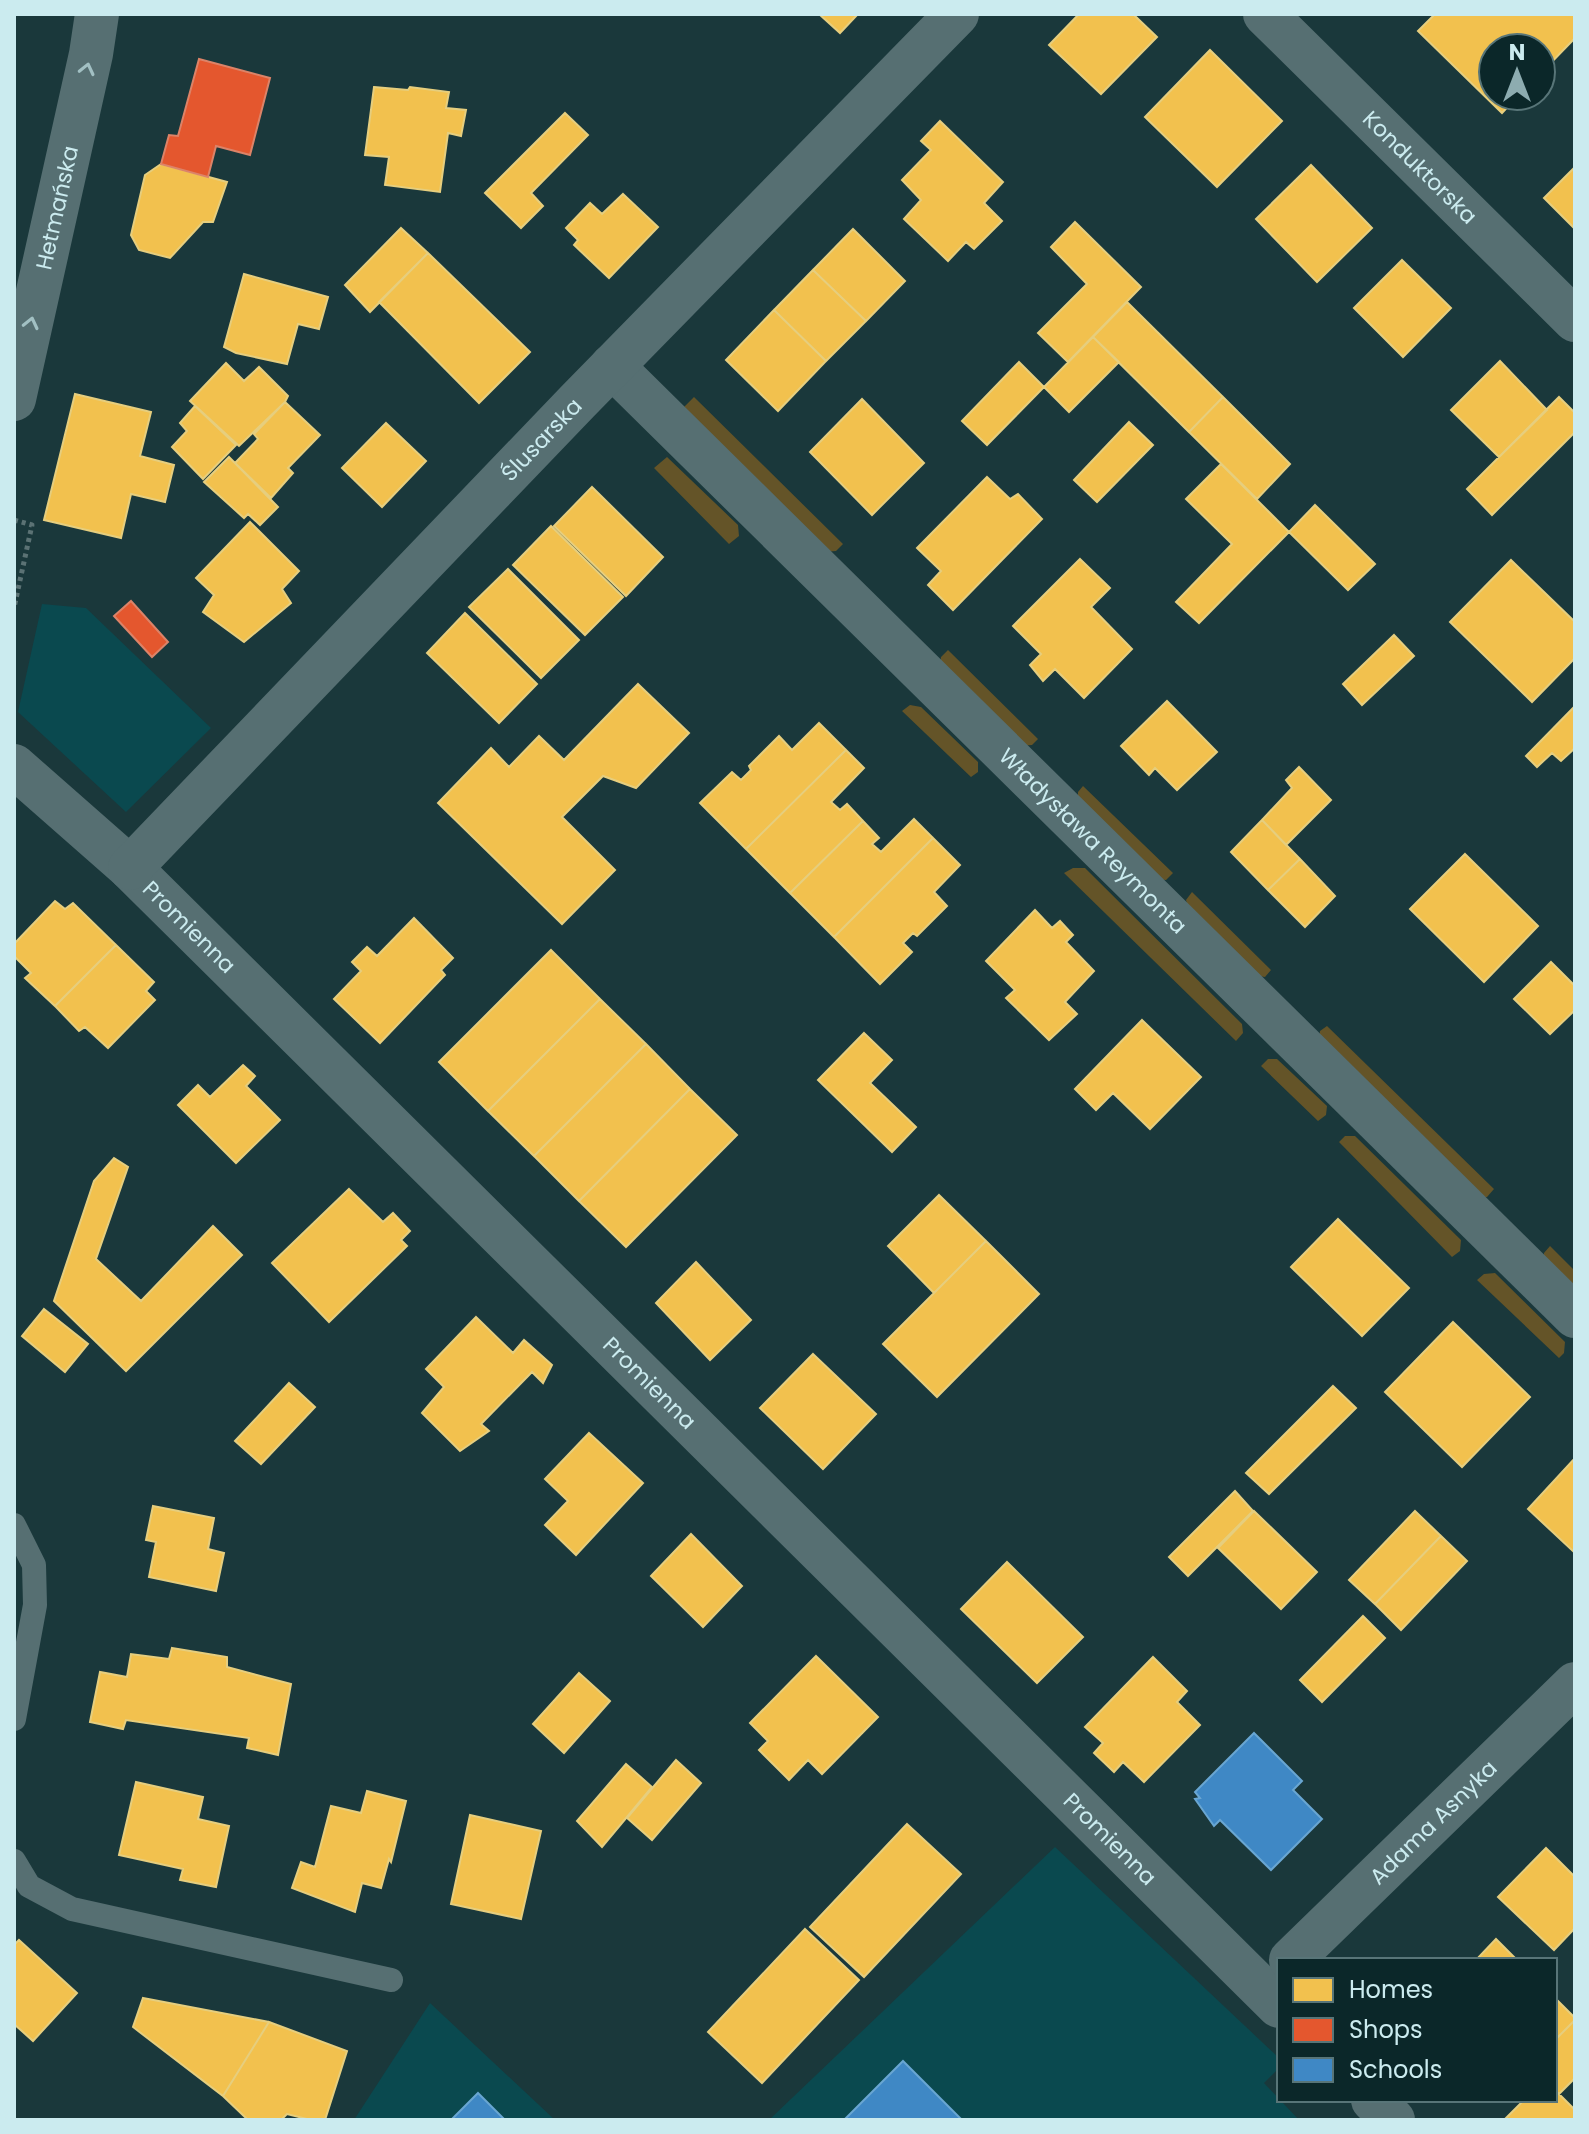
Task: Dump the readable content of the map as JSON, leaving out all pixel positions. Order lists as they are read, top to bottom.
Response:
{
  "streets": {
    "street": [
      "Konduktorska",
      "Hetmańska",
      "Ślusarska",
      "Władysława Reymonta",
      "Promienna",
      "Adama Asnyka"
    ]
  },
  "crossings": [
    ["Ślusarska", "Władysława Reymonta"],
    ["Ślusarska", "Promienna"]
  ],
  "one_way": ["Hetmańska"],
  "legend": ["Homes", "Shops", "Schools"],
  "north": "top"
}
